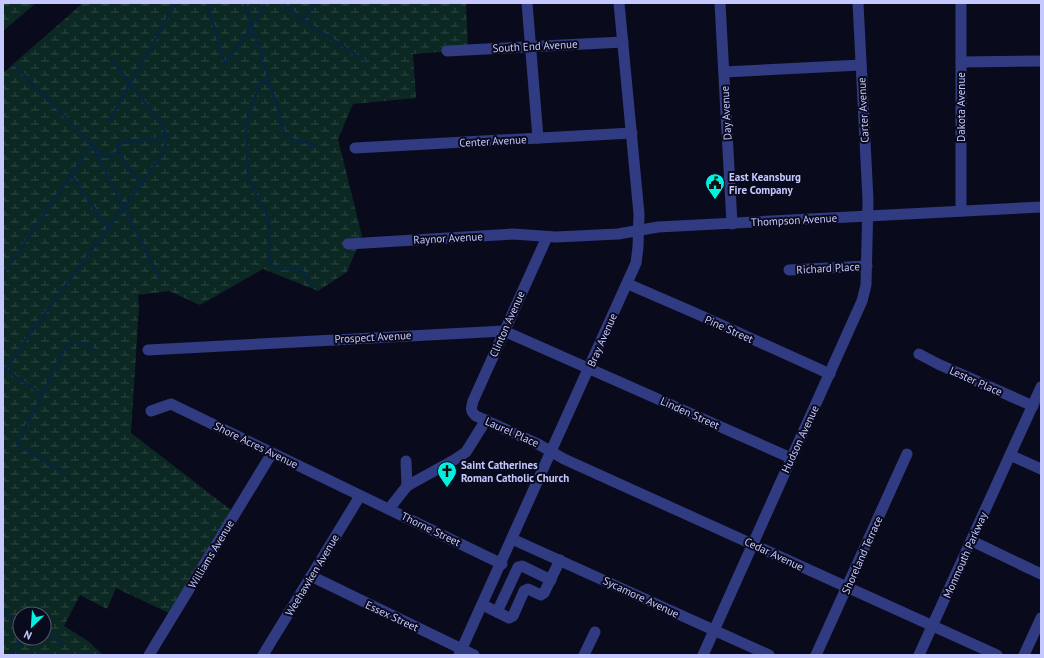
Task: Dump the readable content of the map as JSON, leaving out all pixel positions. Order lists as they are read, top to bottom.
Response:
{
  "streets": {
    "street": [
      "South End Avenue",
      "Dakota Avenue",
      "Carter Avenue",
      "Day Avenue",
      "Center Avenue",
      "Thompson Avenue",
      "Raynor Avenue",
      "Richard Place",
      "Clinton Avenue",
      "Pine Street",
      "Prospect Avenue",
      "Bray Avenue",
      "Lester Place",
      "Linden Street",
      "Laurel Place",
      "Hudson Avenue",
      "Shore Acres Avenue",
      "Thorne Street",
      "Williams Avenue",
      "Cedar Avenue",
      "Shoreland Terrace",
      "Monmouth Parkway",
      "Weehawken Avenue",
      "Sycamore Avenue",
      "Essex Street"
    ]
  },
  "crossings": [
    ["South End Avenue", "Bray Avenue"],
    ["Dakota Avenue", "Thompson Avenue"],
    ["Carter Avenue", "Thompson Avenue"],
    ["Carter Avenue", "Hudson Avenue"],
    ["Day Avenue", "Thompson Avenue"],
    ["Center Avenue", "Bray Avenue"],
    ["Thompson Avenue", "Raynor Avenue"],
    ["Thompson Avenue", "Clinton Avenue"],
    ["Thompson Avenue", "Bray Avenue"],
    ["Thompson Avenue", "Hudson Avenue"],
    ["Raynor Avenue", "Clinton Avenue"],
    ["Richard Place", "Hudson Avenue"],
    ["Clinton Avenue", "Prospect Avenue"],
    ["Clinton Avenue", "Laurel Place"],
    ["Pine Street", "Bray Avenue"],
    ["Pine Street", "Hudson Avenue"],
    ["Prospect Avenue", "Bray Avenue"],
    ["Prospect Avenue", "Linden Street"],
    ["Bray Avenue", "Linden Street"],
    ["Bray Avenue", "Laurel Place"],
    ["Bray Avenue", "Thorne Street"],
    ["Bray Avenue", "Cedar Avenue"],
    ["Bray Avenue", "Sycamore Avenue"],
    ["Bray Avenue", "Essex Street"],
    ["Lester Place", "Monmouth Parkway"],
    ["Linden Street", "Hudson Avenue"],
    ["Laurel Place", "Cedar Avenue"],
    ["Hudson Avenue", "Cedar Avenue"],
    ["Hudson Avenue", "Sycamore Avenue"],
    ["Shore Acres Avenue", "Thorne Street"],
    ["Shore Acres Avenue", "Williams Avenue"],
    ["Shore Acres Avenue", "Weehawken Avenue"],
    ["Thorne Street", "Weehawken Avenue"],
    ["Cedar Avenue", "Shoreland Terrace"],
    ["Cedar Avenue", "Monmouth Parkway"],
    ["Weehawken Avenue", "Essex Street"]
  ],
  "places": {
    "public building": ["East Keansburg Fire Company"],
    "church": ["Saint Catherines Roman Catholic Church"]
  },
  "north": "bottom left"
}
